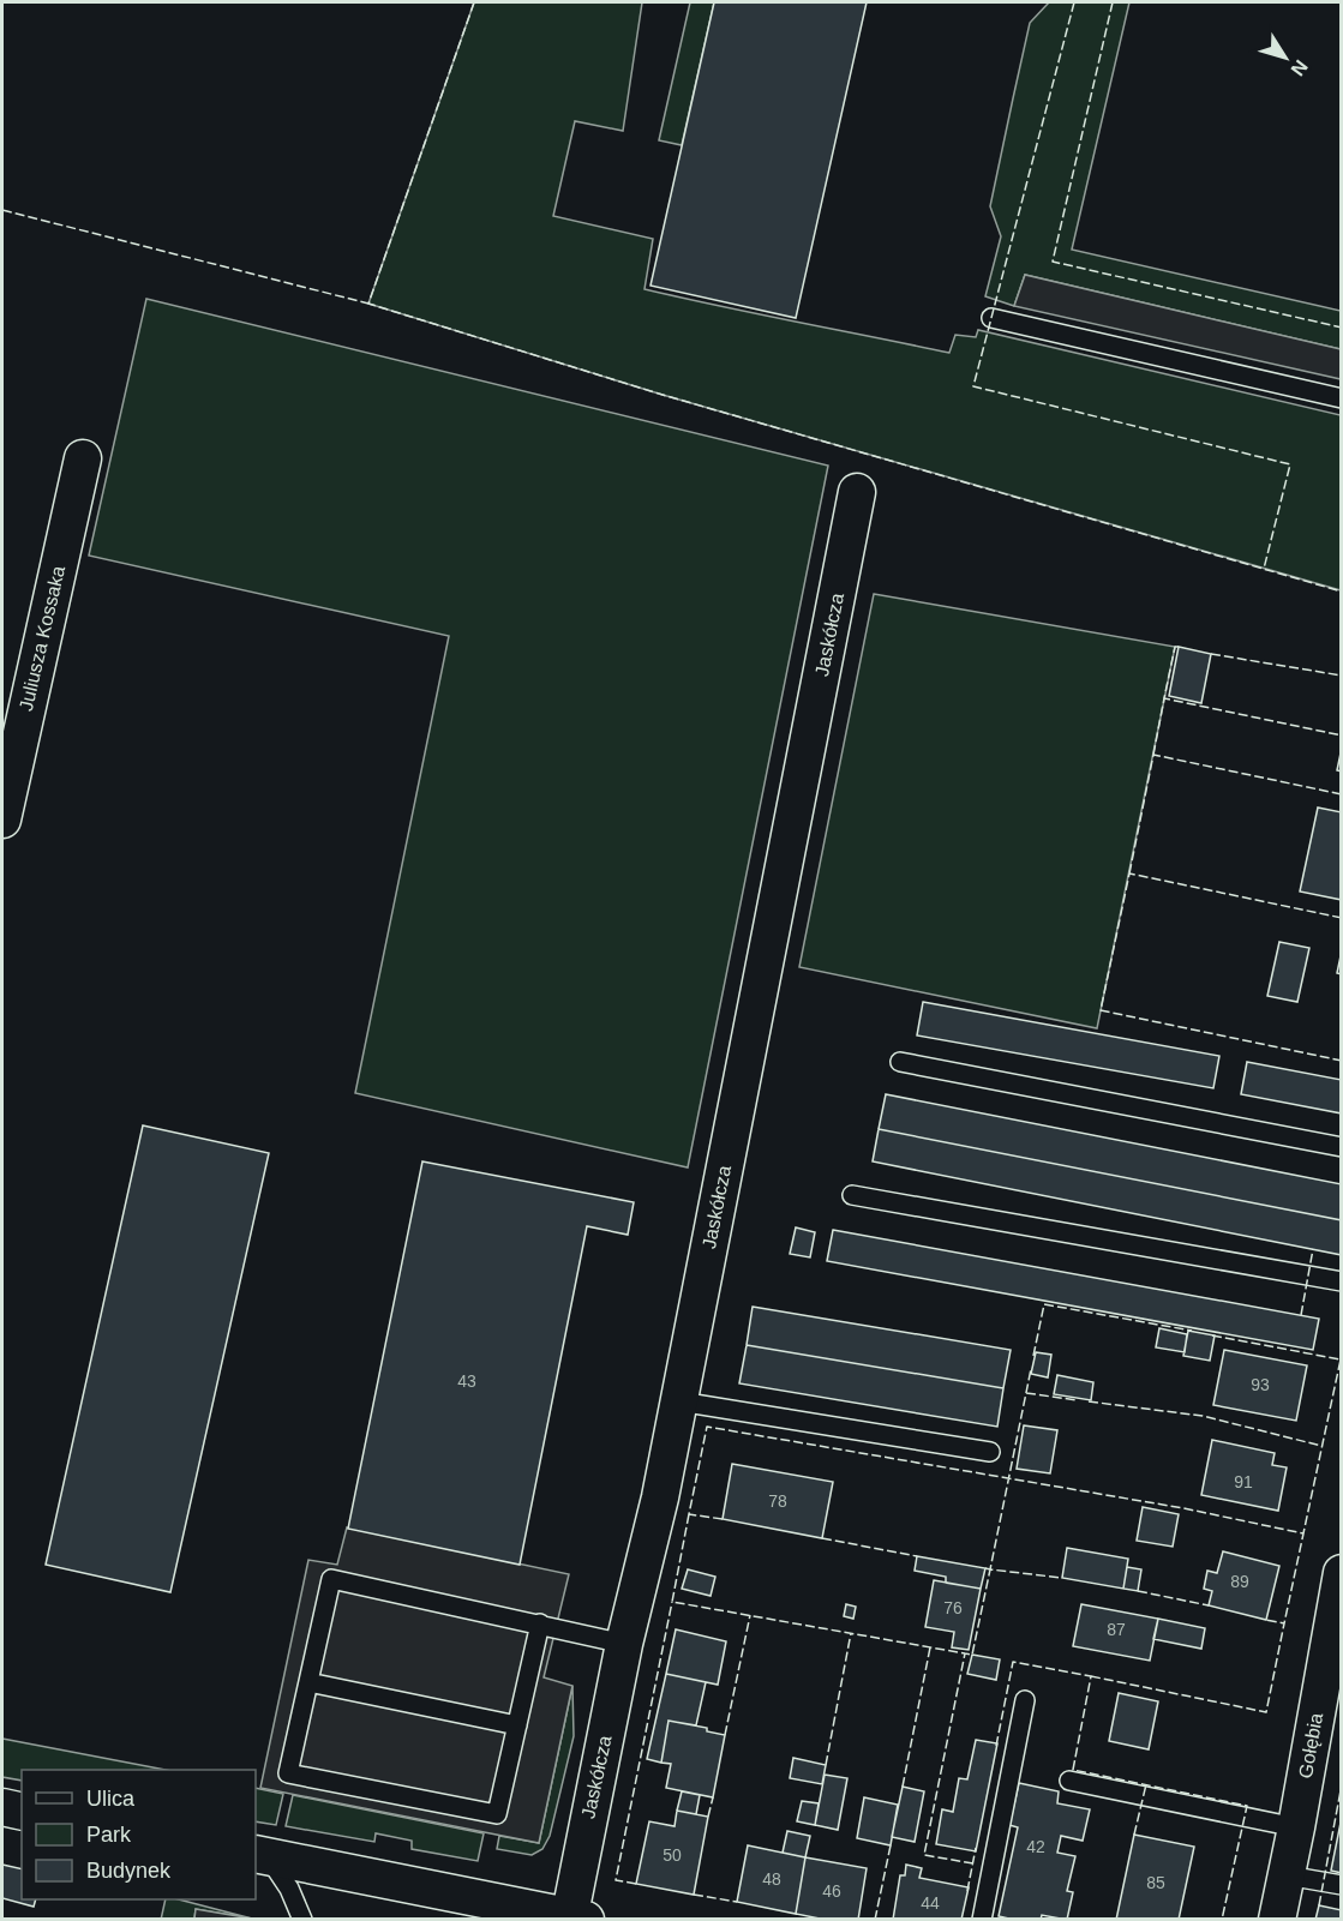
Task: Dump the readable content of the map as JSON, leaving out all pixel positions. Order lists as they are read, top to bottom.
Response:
{
  "streets": {
    "street": ["Jaskółcza", "Juliusza Kossaka", "Gołębia"]
  },
  "house_numbers": [
    "43",
    "93",
    "91",
    "78",
    "89",
    "76",
    "87",
    "42",
    "50",
    "48",
    "85",
    "46",
    "44"
  ],
  "legend": ["Ulica", "Park", "Budynek"],
  "north": "bottom right"
}
